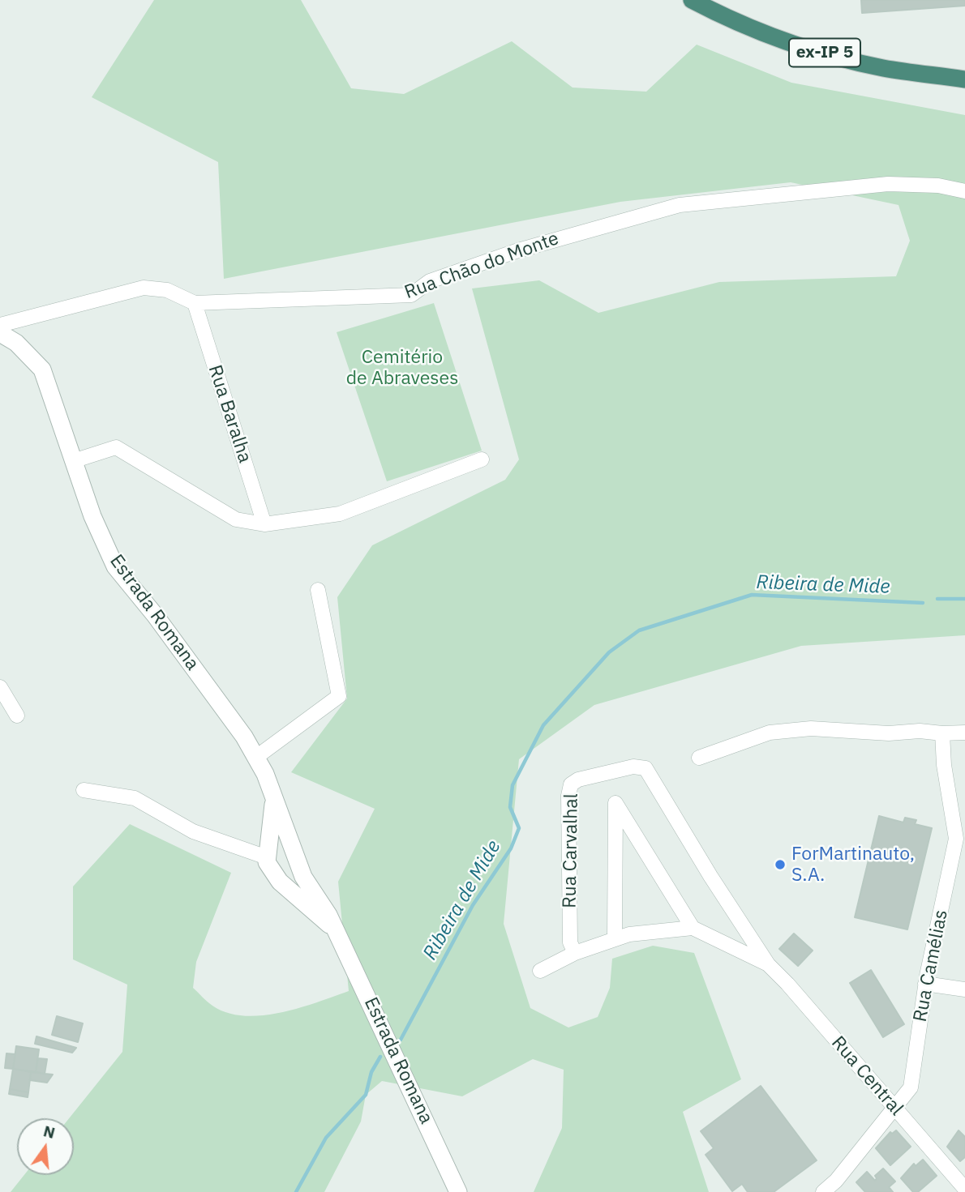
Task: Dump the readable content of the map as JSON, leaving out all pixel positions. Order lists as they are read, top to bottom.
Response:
{
  "streets": {
    "highway": ["ex-IP 5"],
    "street": [
      "Rua Chão do Monte",
      "Rua Baralha",
      "Estrada Romana",
      "Rua Carvalhal",
      "Rua Camélias",
      "Rua Central"
    ]
  },
  "crossings": [
    ["Rua Chão do Monte", "Rua Baralha"],
    ["Rua Carvalhal", "Rua Central"],
    ["Rua Camélias", "Rua Central"]
  ],
  "water": ["Ribeira de Mide"],
  "parks": ["Cemitério de Abraveses"],
  "places": ["ForMartinauto, S.A."],
  "north": "top"
}
